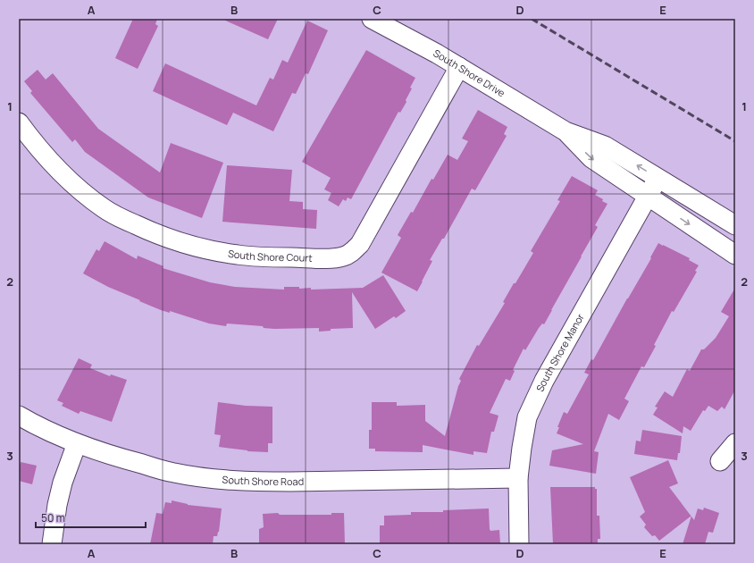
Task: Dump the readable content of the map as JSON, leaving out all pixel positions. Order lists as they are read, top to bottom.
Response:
{
  "streets": {
    "street": [
      "South Shore Drive",
      "South Shore Court",
      "South Shore Manor",
      "South Shore Road"
    ]
  },
  "crossings": [
    ["South Shore Drive", "South Shore Court"],
    ["South Shore Drive", "South Shore Manor"],
    ["South Shore Manor", "South Shore Road"]
  ],
  "scale_bar": "50 m",
  "grid": {
    "columns": [
      "A",
      "B",
      "C",
      "D",
      "E"
    ],
    "rows": ["1", "2", "3"]
  }
}
